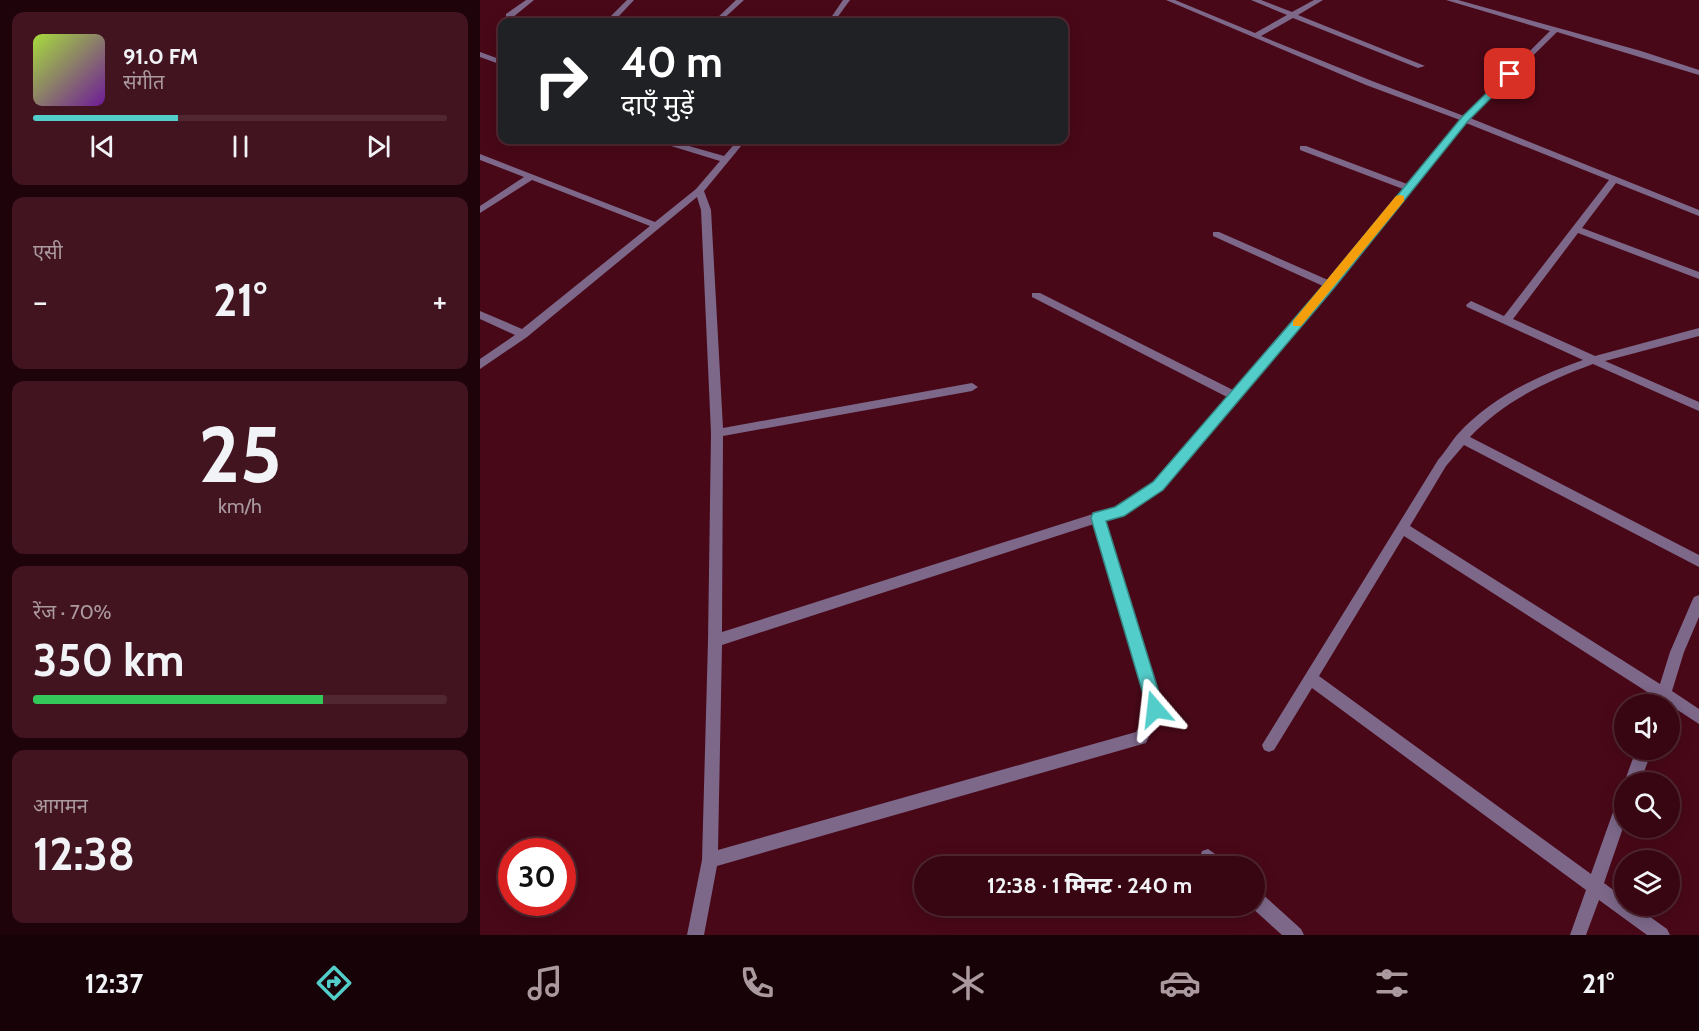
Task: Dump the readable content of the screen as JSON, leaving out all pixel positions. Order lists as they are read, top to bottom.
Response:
{
  "page": {
    "turn": ["40 m", "दाएँ मुड़ें"],
    "song": ["91.0 FM", "संगीत"],
    "tile": [
      "एसी",
      ["25", "km/h"],
      ["रेंज · 70%", "350 km"],
      ["आगमन", "12:38"]
    ],
    "heat": ["−", "21°", "+"],
    "limit": "30",
    "trip": "12:38 · 1 मिनट · 240 m",
    "tabs": ["12:37", "21°"]
  }
}
